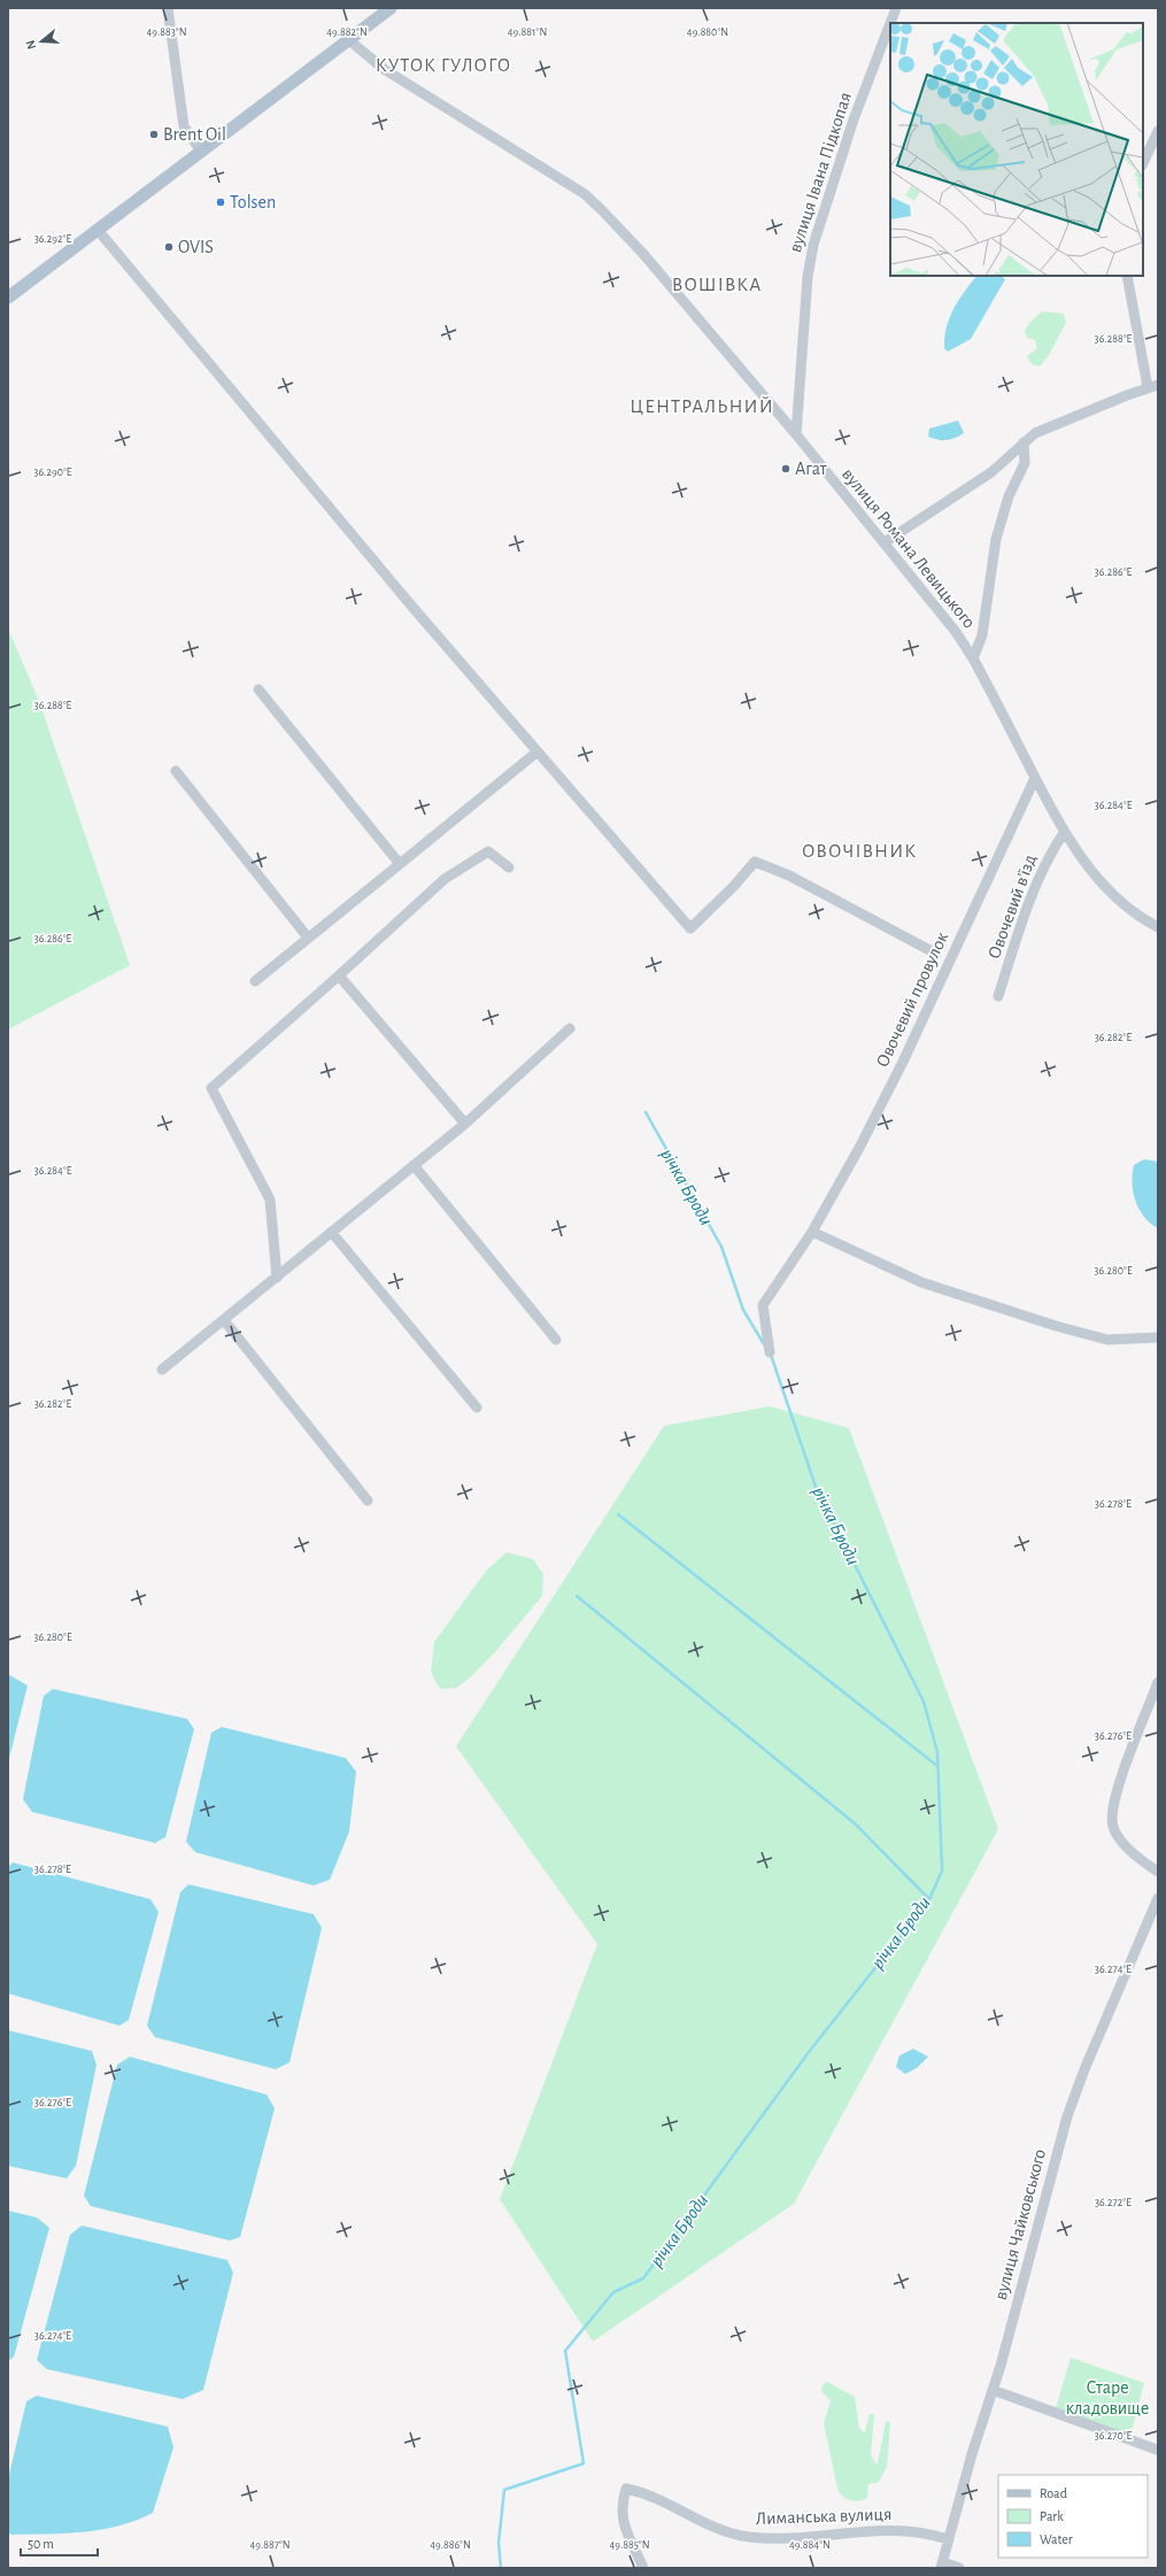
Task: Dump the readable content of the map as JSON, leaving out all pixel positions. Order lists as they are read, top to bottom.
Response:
{
  "streets": {
    "street": [
      "вулиця Івана Підкопая",
      "вулиця Романа Левицького",
      "Овочевий в'їзд",
      "Овочевий провулок",
      "вулиця Чайковського",
      "Лиманська вулиця"
    ]
  },
  "crossings": [
    ["вулиця Івана Підкопая", "вулиця Романа Левицького"],
    ["вулиця Романа Левицького", "Овочевий в'їзд"],
    ["вулиця Романа Левицького", "Овочевий провулок"],
    ["вулиця Чайковського", "Лиманська вулиця"]
  ],
  "districts": [
    "КУТОК ГУЛОГО",
    "ВОШІВКА",
    "ЦЕНТРАЛЬНИЙ",
    "ОВОЧІВНИК"
  ],
  "water": ["річка Броди"],
  "parks": ["Старе кладовище"],
  "places": [
    "Brent Oil",
    "Tolsen",
    "OVIS",
    "Агат"
  ],
  "legend": ["Road", "Park", "Water"],
  "scale_bar": "50 m",
  "north": "left",
  "coordinates": [
    "49.883°N",
    "49.882°N",
    "49.881°N",
    "49.880°N",
    "36.292°E",
    "36.288°E",
    "36.290°E",
    "36.286°E",
    "36.284°E",
    "36.282°E",
    "36.280°E",
    "36.278°E",
    "36.276°E",
    "36.274°E",
    "36.272°E",
    "36.270°E",
    "49.887°N",
    "49.886°N",
    "49.885°N",
    "49.884°N"
  ]
}
